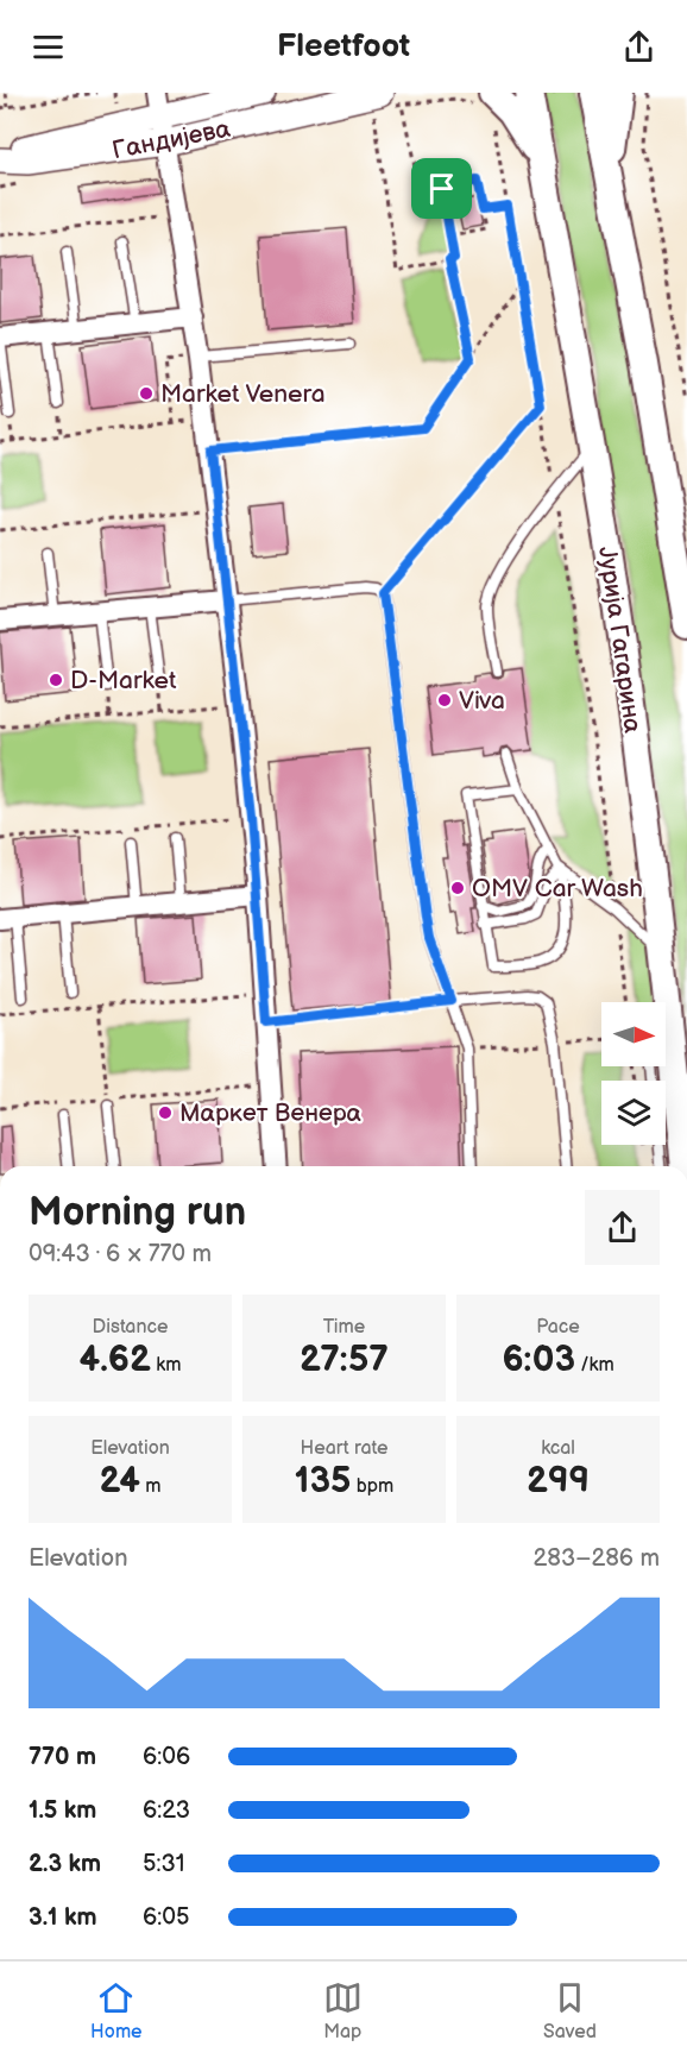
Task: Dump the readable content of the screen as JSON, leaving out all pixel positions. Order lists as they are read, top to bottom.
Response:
{
  "streets": {
    "main road": ["Јурија Гагарина"],
    "street": ["Гандијева"]
  },
  "places": [
    "Market Venera",
    "D-Market",
    "Viva",
    "OMV Car Wash",
    "Маркет Венера"
  ],
  "north": "right",
  "page": {
    "header": "Fleetfoot",
    "heading": ["Morning run", "09:43 · 6 × 770 m"],
    "stats": [
      ["Distance", "4.62 km"],
      ["Time", "27:57"],
      ["Pace", "6:03 /km"],
      ["Elevation", "24 m"],
      ["Heart rate", "135 bpm"],
      ["kcal", "299"]
    ],
    "chart": ["Elevation", "283–286 m"],
    "list": [
      {
        "name": "770 m",
        "note": "6:06"
      },
      {
        "name": "1.5 km",
        "note": "6:23"
      },
      {
        "name": "2.3 km",
        "note": "5:31"
      },
      {
        "name": "3.1 km",
        "note": "6:05"
      }
    ],
    "tabs": ["Home", "Map", "Saved"]
  }
}
